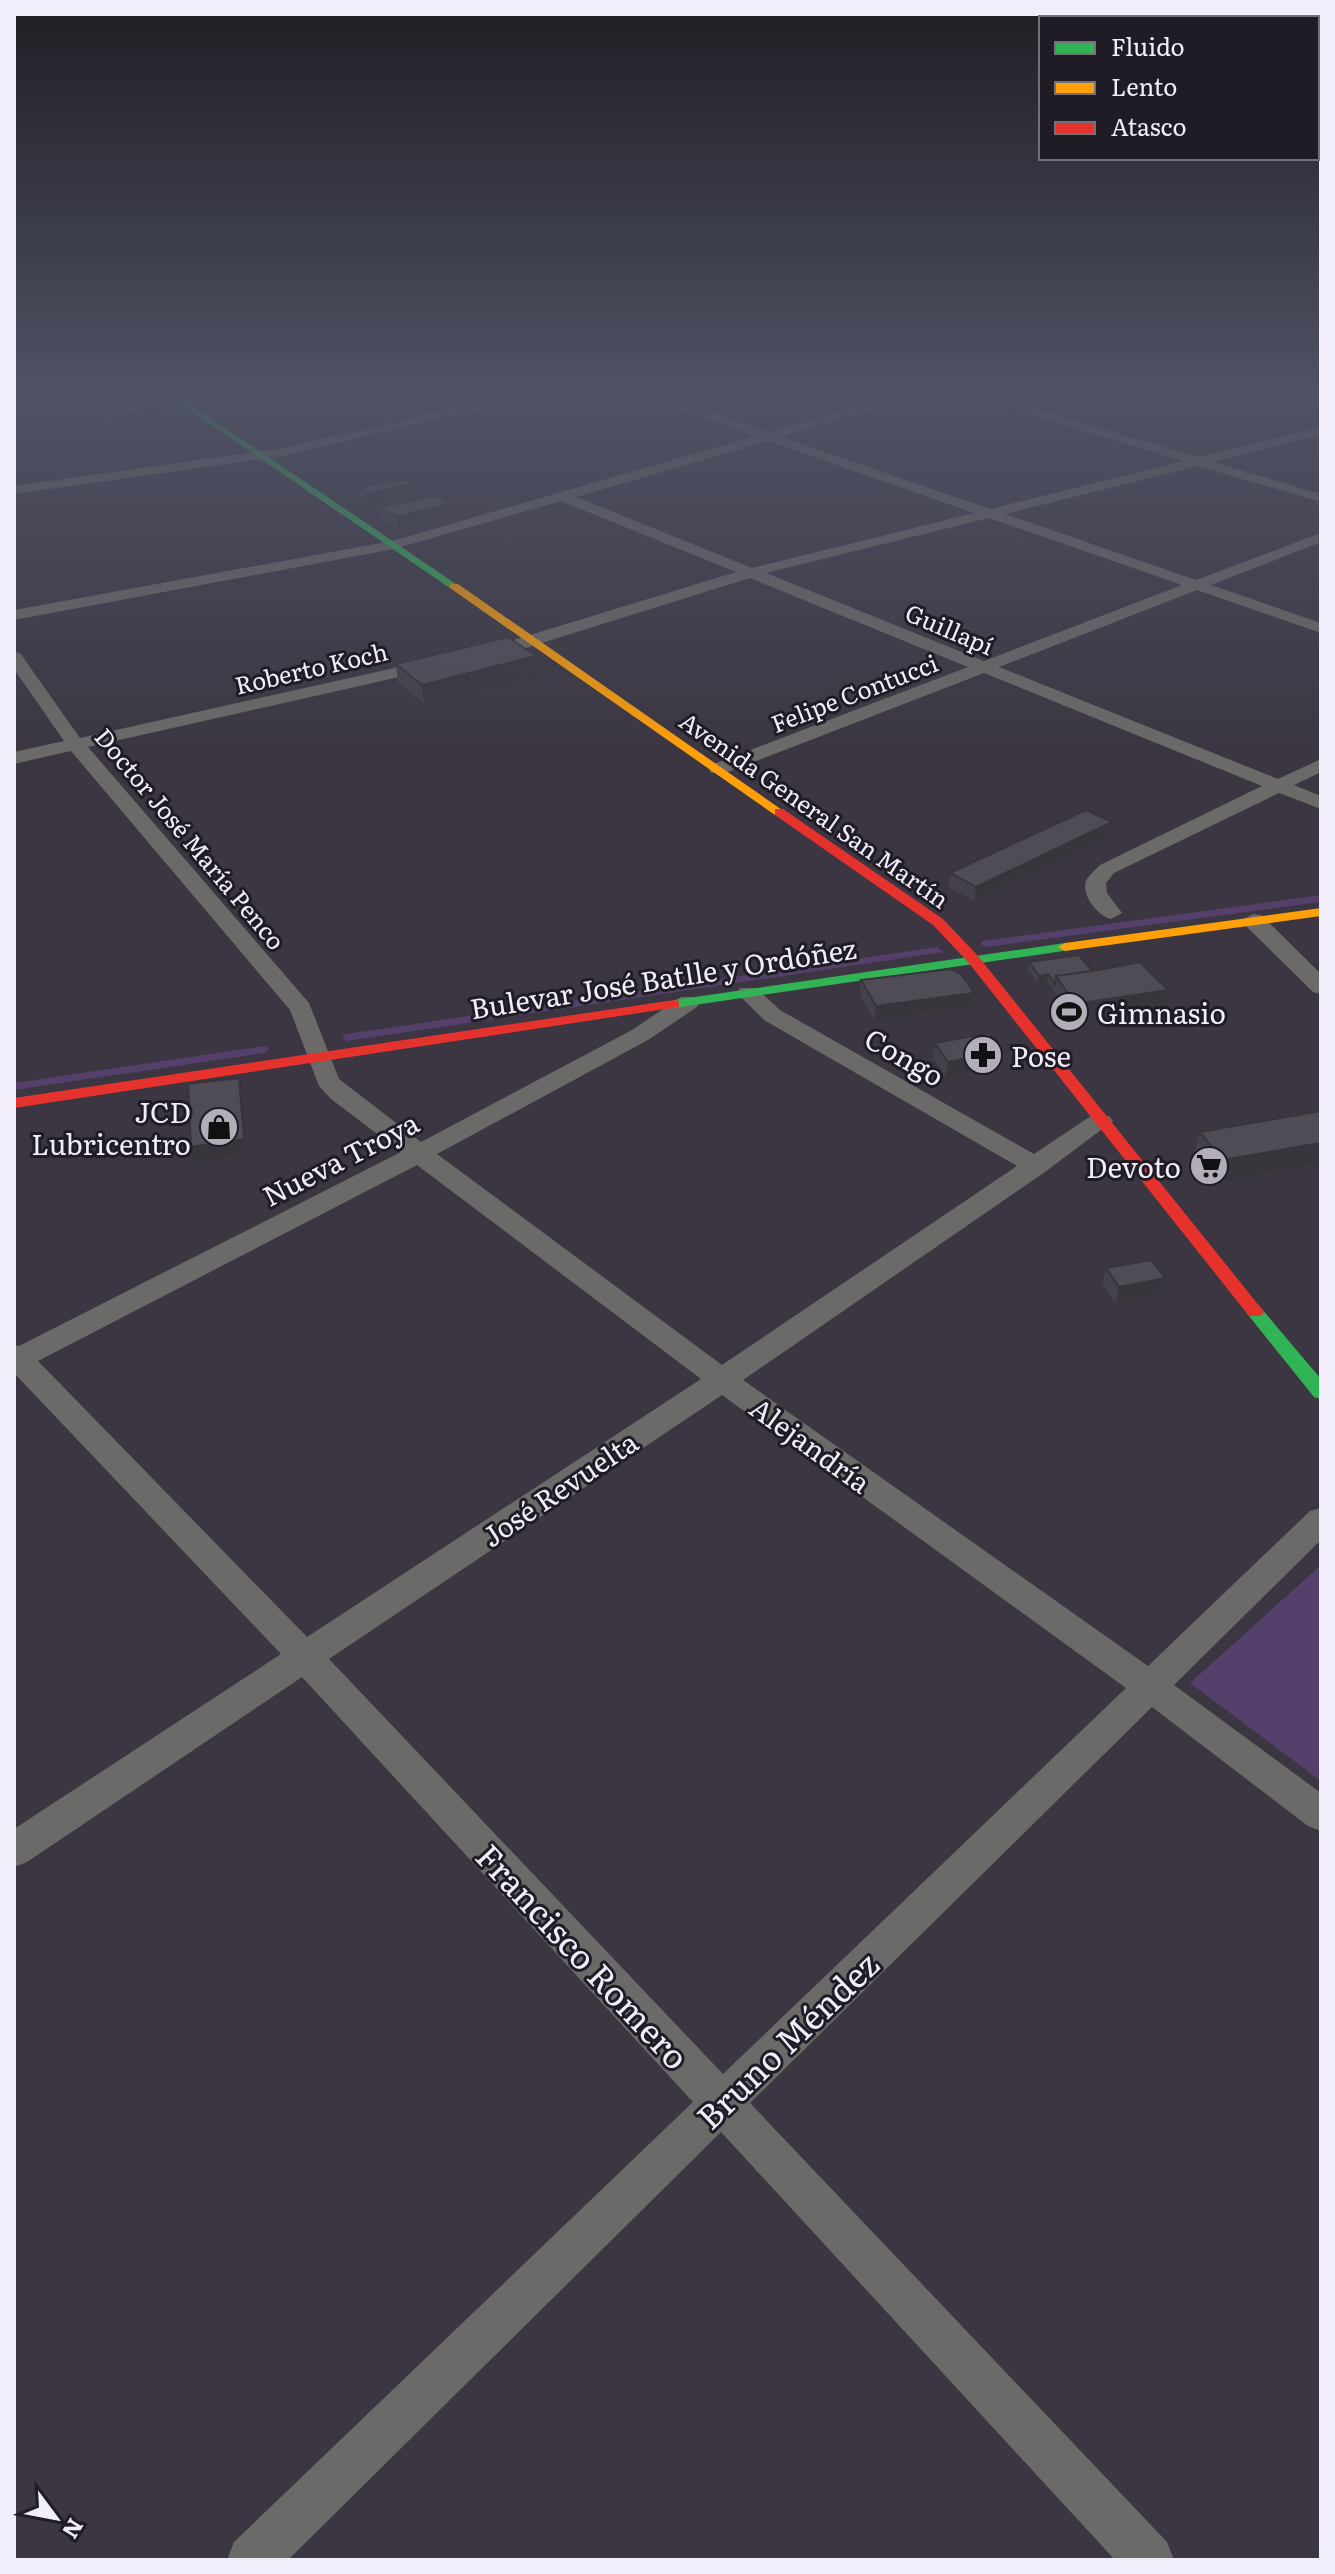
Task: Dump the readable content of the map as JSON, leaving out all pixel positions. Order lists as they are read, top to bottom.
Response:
{
  "streets": {
    "main road": ["Avenida General San Martín", "Bulevar José Batlle y Ordóñez"],
    "street": [
      "Guillapí",
      "Roberto Koch",
      "Felipe Contucci",
      "Doctor José María Penco",
      "Congo",
      "Nueva Troya",
      "Alejandría",
      "José Revuelta",
      "Francisco Romero",
      "Bruno Méndez"
    ]
  },
  "crossings": [
    ["Guillapí", "Felipe Contucci"],
    ["Roberto Koch", "Doctor José María Penco"],
    ["Felipe Contucci", "Avenida General San Martín"],
    ["Avenida General San Martín", "Bulevar José Batlle y Ordóñez"],
    ["Avenida General San Martín", "José Revuelta"],
    ["Doctor José María Penco", "Bulevar José Batlle y Ordóñez"],
    ["Doctor José María Penco", "Alejandría"],
    ["Bulevar José Batlle y Ordóñez", "Congo"],
    ["Bulevar José Batlle y Ordóñez", "Nueva Troya"],
    ["Bulevar José Batlle y Ordóñez", "Alejandría"],
    ["Congo", "José Revuelta"],
    ["Nueva Troya", "Alejandría"],
    ["Nueva Troya", "Francisco Romero"],
    ["Alejandría", "José Revuelta"],
    ["Alejandría", "Bruno Méndez"],
    ["José Revuelta", "Francisco Romero"],
    ["Francisco Romero", "Bruno Méndez"]
  ],
  "places": {
    "sports": ["Gimnasio"],
    "pharmacy": ["Pose"],
    "shop": ["JCD Lubricentro"],
    "supermarket": ["Devoto"]
  },
  "legend": ["Fluido", "Lento", "Atasco"],
  "north": "bottom right"
}
